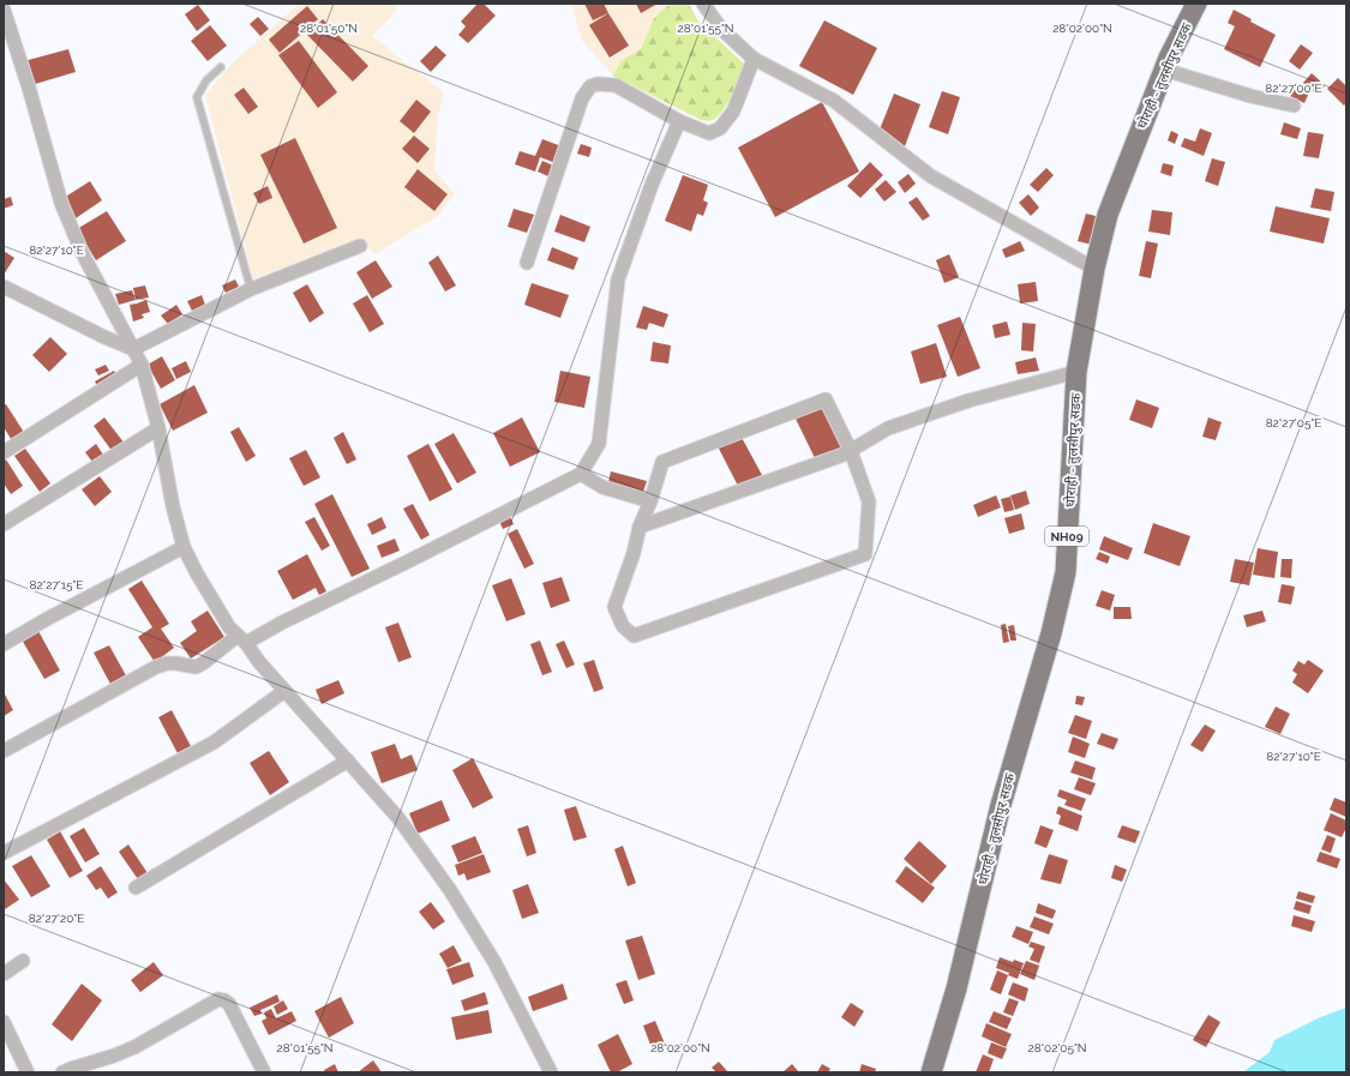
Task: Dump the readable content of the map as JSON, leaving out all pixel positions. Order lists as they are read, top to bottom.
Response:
{
  "streets": {
    "main road": ["घोराही - तुलसीपुर सडक", "NH09"]
  },
  "coordinates": [
    "28°02'00\"N",
    "28°01'50\"N",
    "28°01'55\"N",
    "82°27'00\"E",
    "82°27'10\"E",
    "82°27'05\"E",
    "82°27'15\"E",
    "82°27'20\"E",
    "28°02'05\"N"
  ]
}
